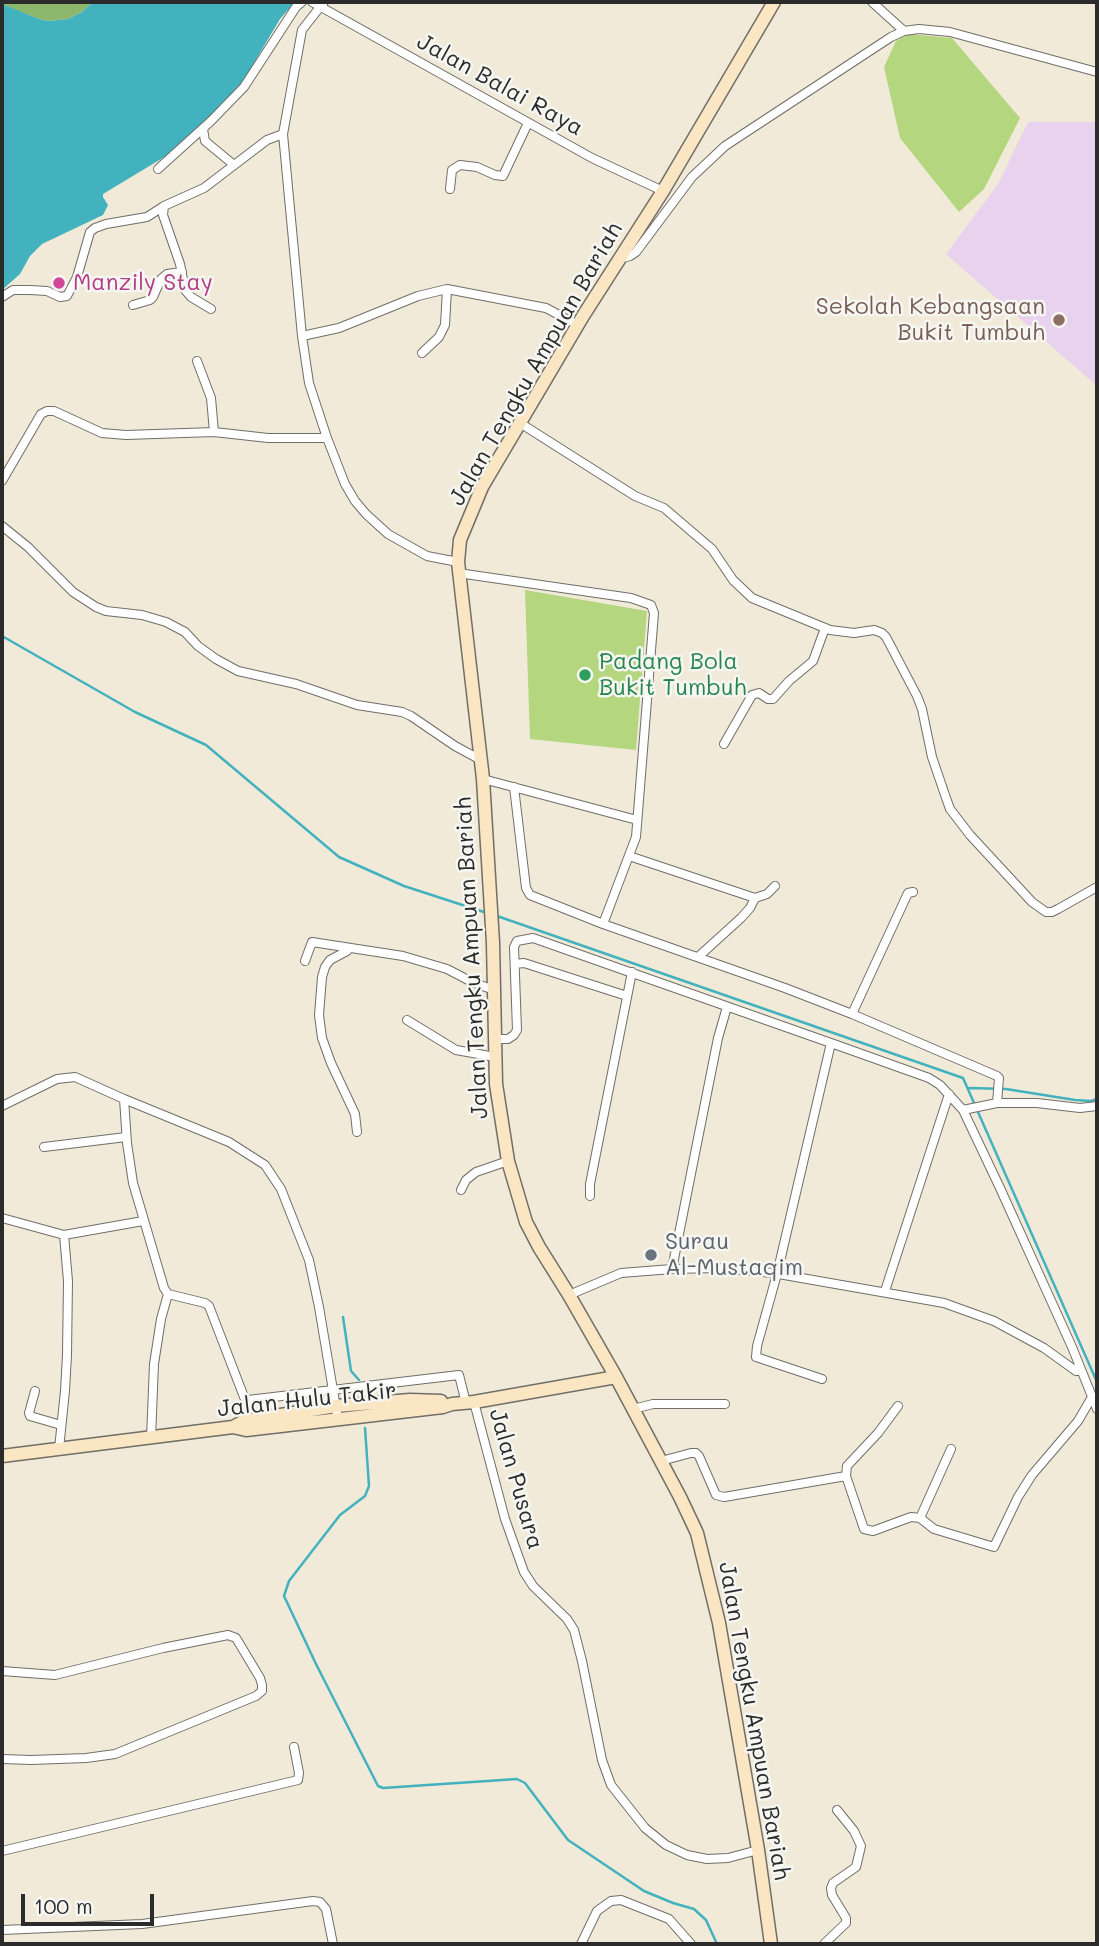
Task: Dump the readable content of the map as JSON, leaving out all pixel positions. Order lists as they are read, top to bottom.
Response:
{
  "streets": {
    "main road": ["Jalan Tengku Ampuan Bariah", "Jalan Hulu Takir"],
    "street": ["Jalan Balai Raya", "Jalan Pusara"]
  },
  "crossings": [
    ["Jalan Balai Raya", "Jalan Tengku Ampuan Bariah"],
    ["Jalan Tengku Ampuan Bariah", "Jalan Hulu Takir"],
    ["Jalan Tengku Ampuan Bariah", "Jalan Pusara"],
    ["Jalan Hulu Takir", "Jalan Pusara"]
  ],
  "places": [
    "Manzily Stay",
    "Sekolah Kebangsaan Bukit Tumbuh",
    "Padang Bola Bukit Tumbuh",
    "Surau Al-Mustaqim"
  ],
  "scale_bar": "100 m"
}
